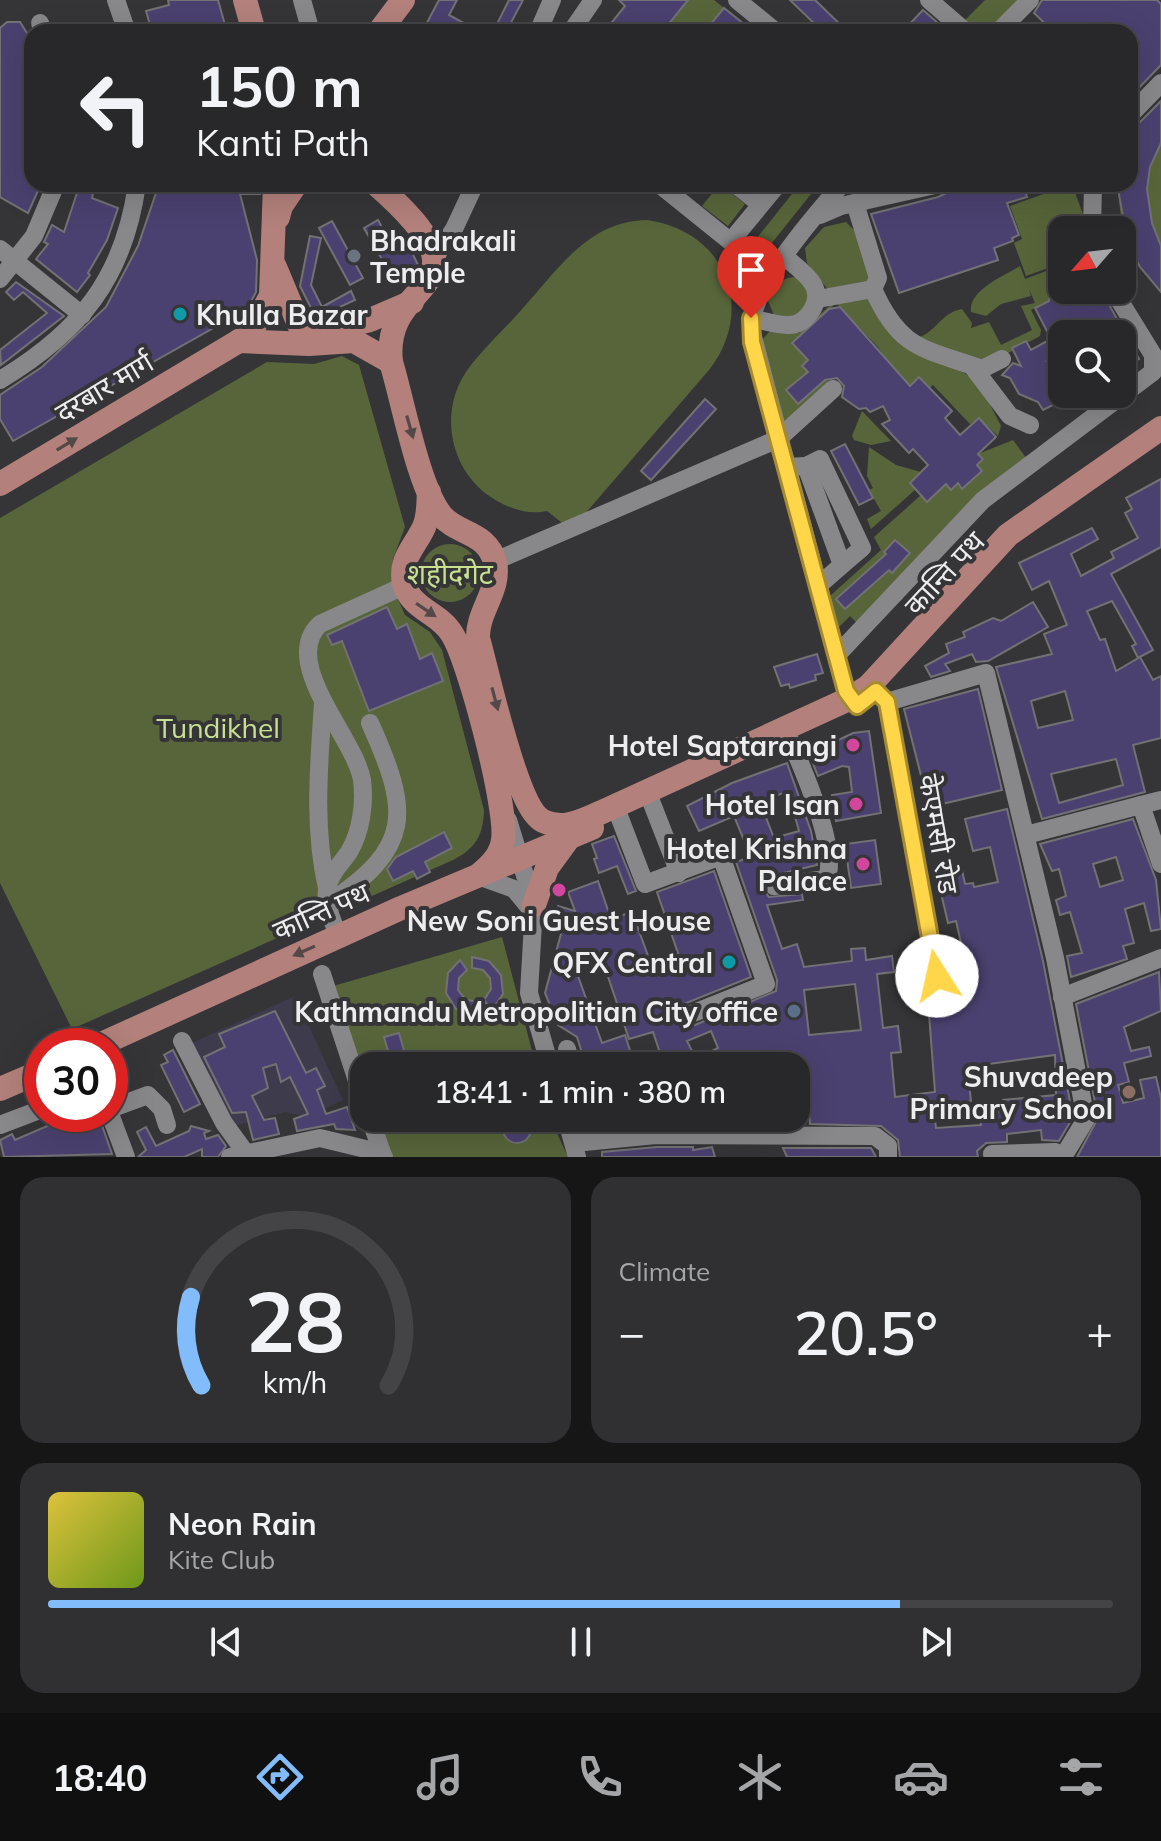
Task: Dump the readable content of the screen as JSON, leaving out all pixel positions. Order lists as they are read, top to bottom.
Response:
{
  "streets": {
    "main road": ["दरबार मार्ग", "कान्ति पथ"],
    "street": ["केएमसी रोड"]
  },
  "crossings": [
    ["कान्ति पथ", "केएमसी रोड"]
  ],
  "one_way": ["दरबार मार्ग"],
  "parks": ["शहीदगेट", "Tundikhel"],
  "places": [
    "Bhadrakali Temple",
    "Khulla Bazar",
    "Hotel Saptarangi",
    "Hotel Isan",
    "Hotel Krishna Palace",
    "New Soni Guest House",
    "QFX Central",
    "Kathmandu Metropolitian City office",
    "Shuvadeep Primary School"
  ],
  "north": "bottom left",
  "page": {
    "turn": ["150 m", "Kanti Path"],
    "limit": "30",
    "trip": "18:41 · 1 min · 380 m",
    "tile": "Climate",
    "heat": ["−", "20.5°", "+"],
    "song": ["Neon Rain", "Kite Club"],
    "tabs": "18:40",
    "gauge": ["28", "km/h"]
  }
}
